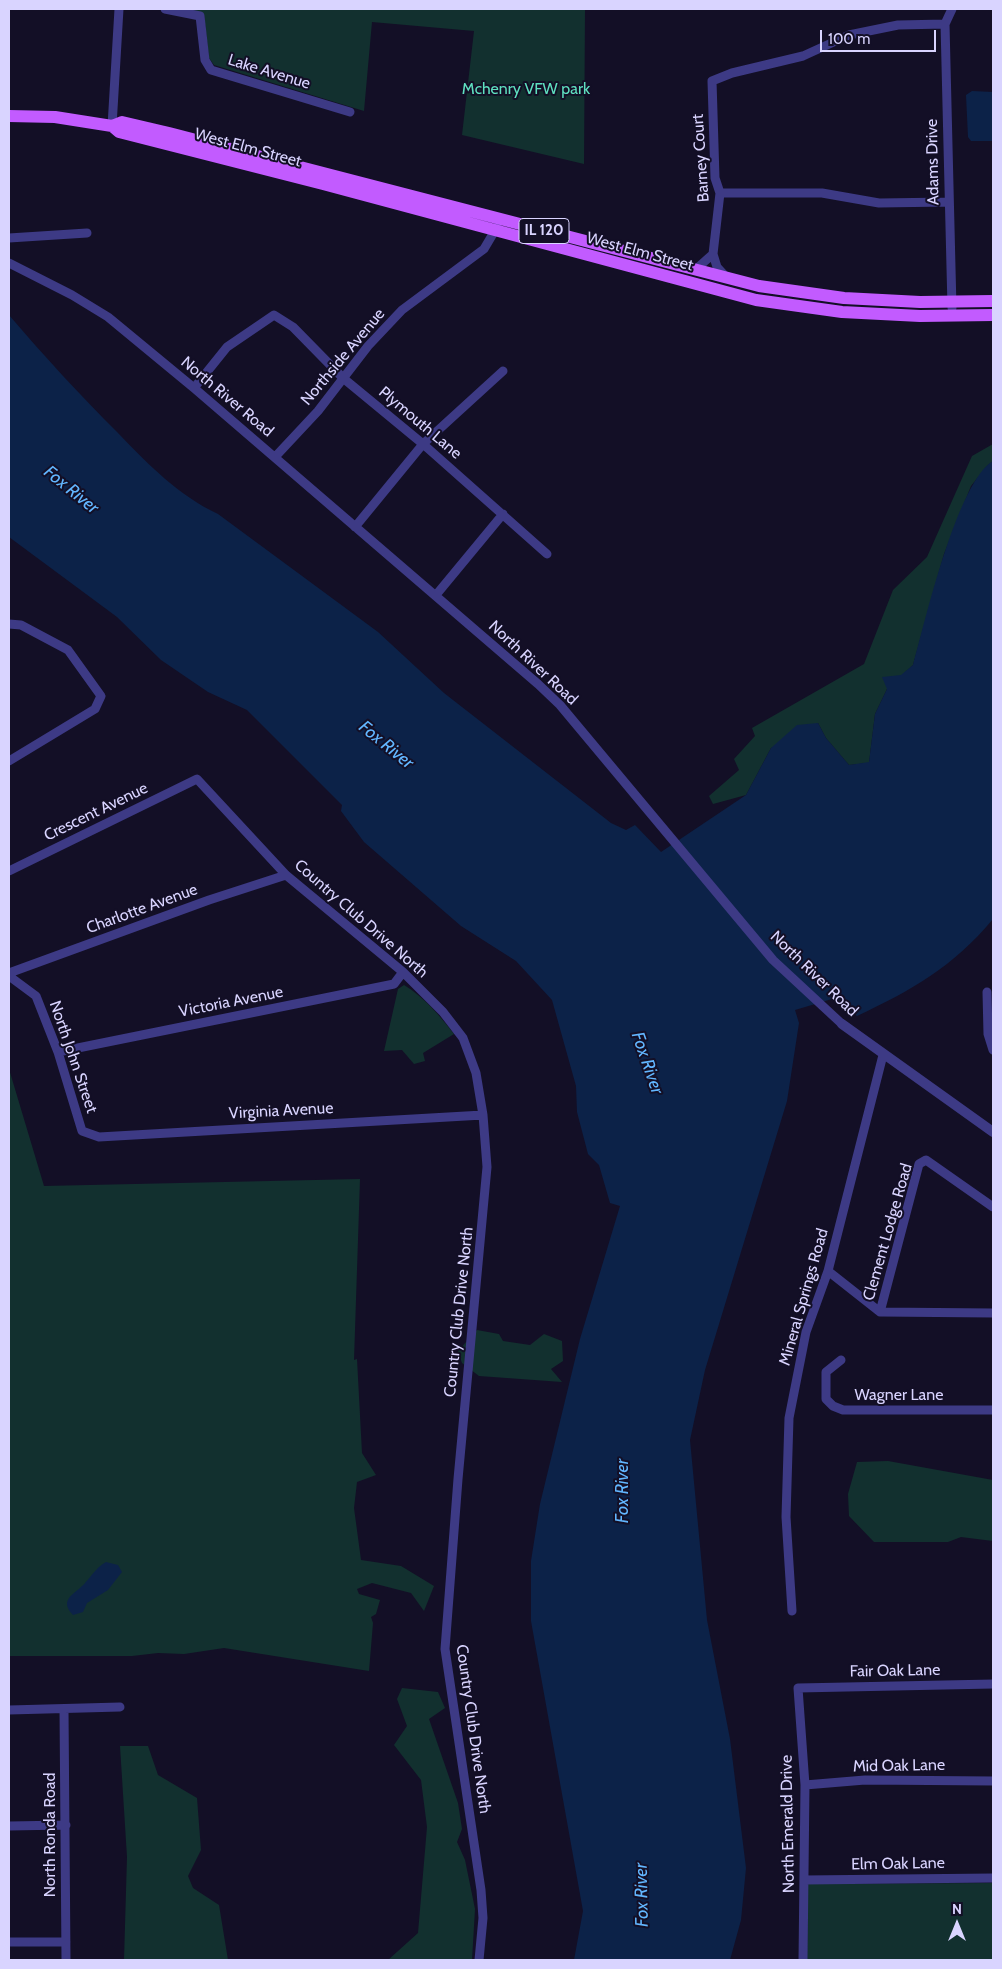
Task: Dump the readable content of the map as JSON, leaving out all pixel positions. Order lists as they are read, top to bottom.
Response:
{
  "streets": {
    "main road": ["West Elm Street", "IL 120"],
    "street": [
      "Lake Avenue",
      "Barney Court",
      "Adams Drive",
      "Northside Avenue",
      "North River Road",
      "Plymouth Lane",
      "Crescent Avenue",
      "Charlotte Avenue",
      "Country Club Drive North",
      "Victoria Avenue",
      "North John Street",
      "Virginia Avenue",
      "Clement Lodge Road",
      "Mineral Springs Road",
      "Wagner Lane",
      "Fair Oak Lane",
      "Mid Oak Lane",
      "North Emerald Drive",
      "North Ronda Road",
      "Elm Oak Lane"
    ]
  },
  "crossings": [
    ["West Elm Street", "Adams Drive"],
    ["West Elm Street", "Northside Avenue"],
    ["Barney Court", "Adams Drive"],
    ["Northside Avenue", "North River Road"],
    ["Northside Avenue", "Plymouth Lane"],
    ["North River Road", "Plymouth Lane"],
    ["North River Road", "Mineral Springs Road"],
    ["Crescent Avenue", "Country Club Drive North"],
    ["Charlotte Avenue", "Country Club Drive North"],
    ["Charlotte Avenue", "North John Street"],
    ["Country Club Drive North", "Victoria Avenue"],
    ["Country Club Drive North", "Virginia Avenue"],
    ["Victoria Avenue", "North John Street"],
    ["North John Street", "Virginia Avenue"],
    ["Fair Oak Lane", "North Emerald Drive"],
    ["Mid Oak Lane", "North Emerald Drive"],
    ["North Emerald Drive", "Elm Oak Lane"]
  ],
  "water": ["Fox River"],
  "parks": ["Mchenry VFW park"],
  "scale_bar": "100 m",
  "north": "top"
}
